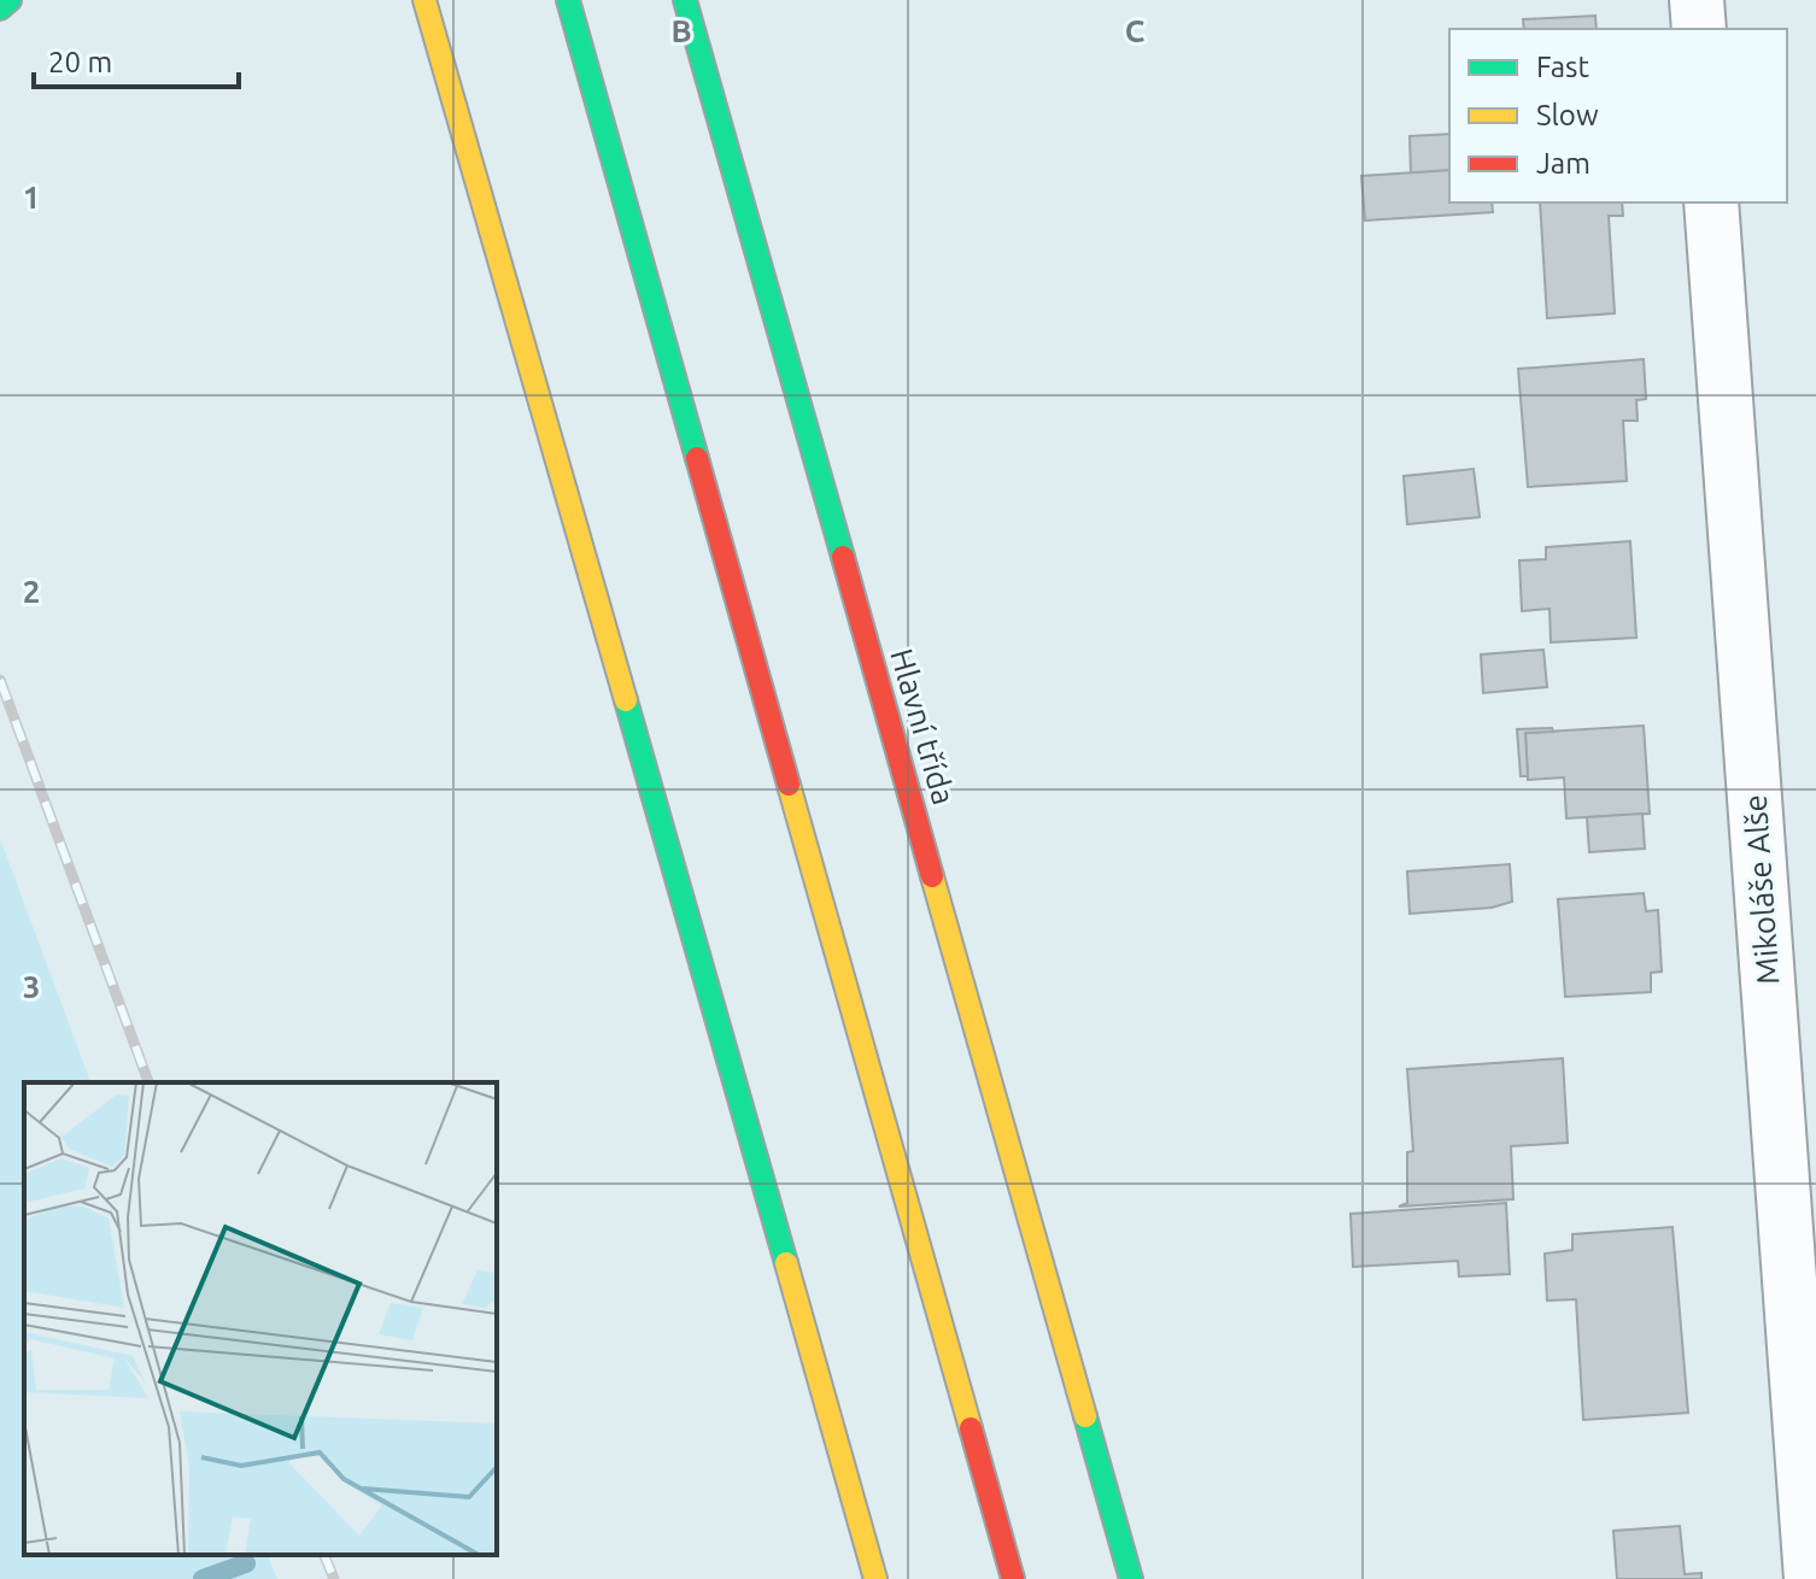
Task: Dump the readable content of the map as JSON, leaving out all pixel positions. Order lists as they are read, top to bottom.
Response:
{
  "streets": {
    "main road": ["Hlavní třída"],
    "street": ["Mikoláše Alše"]
  },
  "legend": ["Fast", "Slow", "Jam"],
  "scale_bar": "20 m",
  "grid": {
    "columns": ["B", "C"],
    "rows": ["1", "2", "3"]
  }
}
